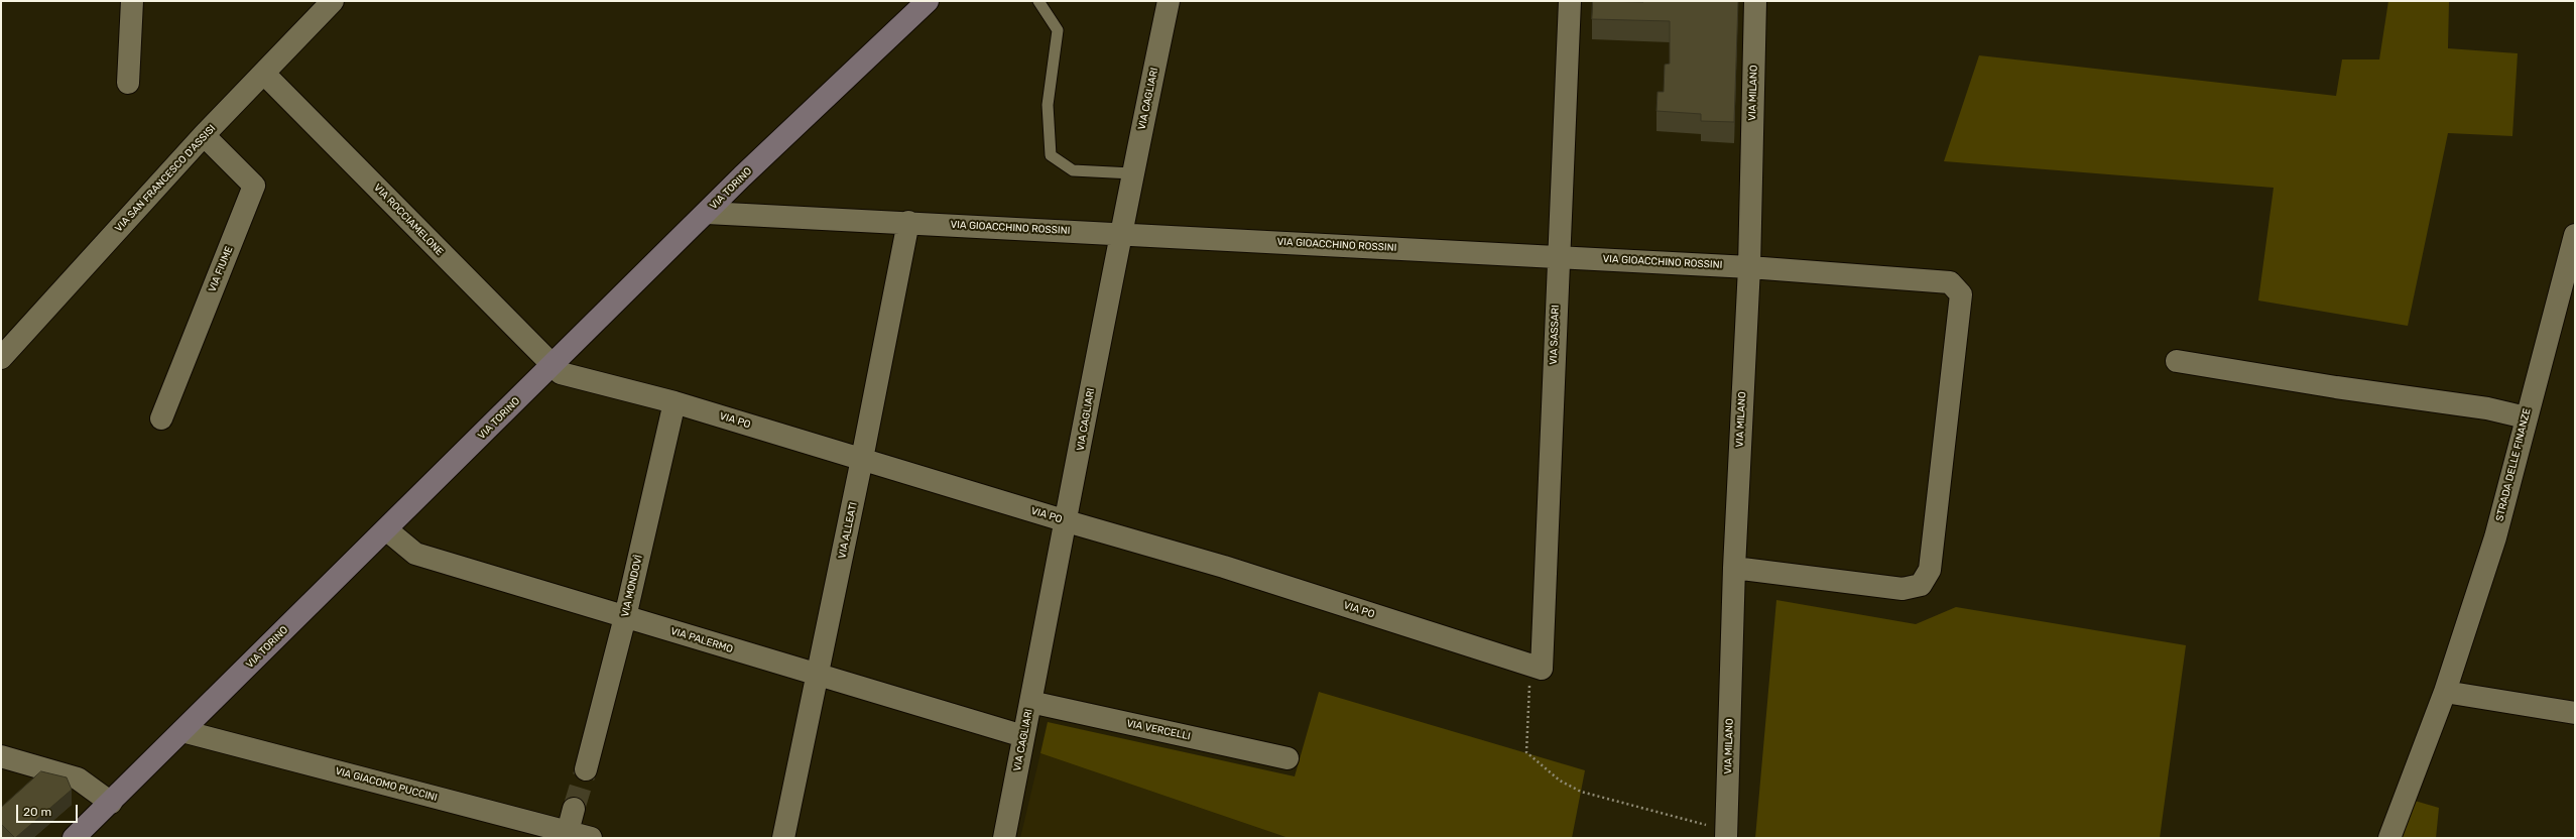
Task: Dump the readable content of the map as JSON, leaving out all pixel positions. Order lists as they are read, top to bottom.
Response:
{
  "streets": {
    "main road": ["VIA TORINO"],
    "street": [
      "VIA MILANO",
      "VIA CAGLIARI",
      "VIA SAN FRANCESCO D'ASSISI",
      "VIA ROCCIAMELONE",
      "VIA GIOACCHINO ROSSINI",
      "VIA FIUME",
      "VIA SASSARI",
      "VIA PO",
      "STRADA DELLE FINANZE",
      "VIA ALLEATI",
      "VIA MONDOVÌ",
      "VIA PALERMO",
      "VIA VERCELLI",
      "VIA GIACOMO PUCCINI"
    ]
  },
  "crossings": [
    ["VIA MILANO", "VIA GIOACCHINO ROSSINI"],
    ["VIA CAGLIARI", "VIA GIOACCHINO ROSSINI"],
    ["VIA CAGLIARI", "VIA PO"],
    ["VIA CAGLIARI", "VIA PALERMO"],
    ["VIA CAGLIARI", "VIA VERCELLI"],
    ["VIA SAN FRANCESCO D'ASSISI", "VIA ROCCIAMELONE"],
    ["VIA SAN FRANCESCO D'ASSISI", "VIA FIUME"],
    ["VIA TORINO", "VIA ROCCIAMELONE"],
    ["VIA TORINO", "VIA GIOACCHINO ROSSINI"],
    ["VIA TORINO", "VIA PO"],
    ["VIA TORINO", "VIA PALERMO"],
    ["VIA TORINO", "VIA GIACOMO PUCCINI"],
    ["VIA ROCCIAMELONE", "VIA PO"],
    ["VIA GIOACCHINO ROSSINI", "VIA SASSARI"],
    ["VIA GIOACCHINO ROSSINI", "VIA ALLEATI"],
    ["VIA SASSARI", "VIA PO"],
    ["VIA PO", "VIA ALLEATI"],
    ["VIA PO", "VIA MONDOVÌ"],
    ["VIA ALLEATI", "VIA PALERMO"],
    ["VIA MONDOVÌ", "VIA PALERMO"]
  ],
  "scale_bar": "20 m"
}
